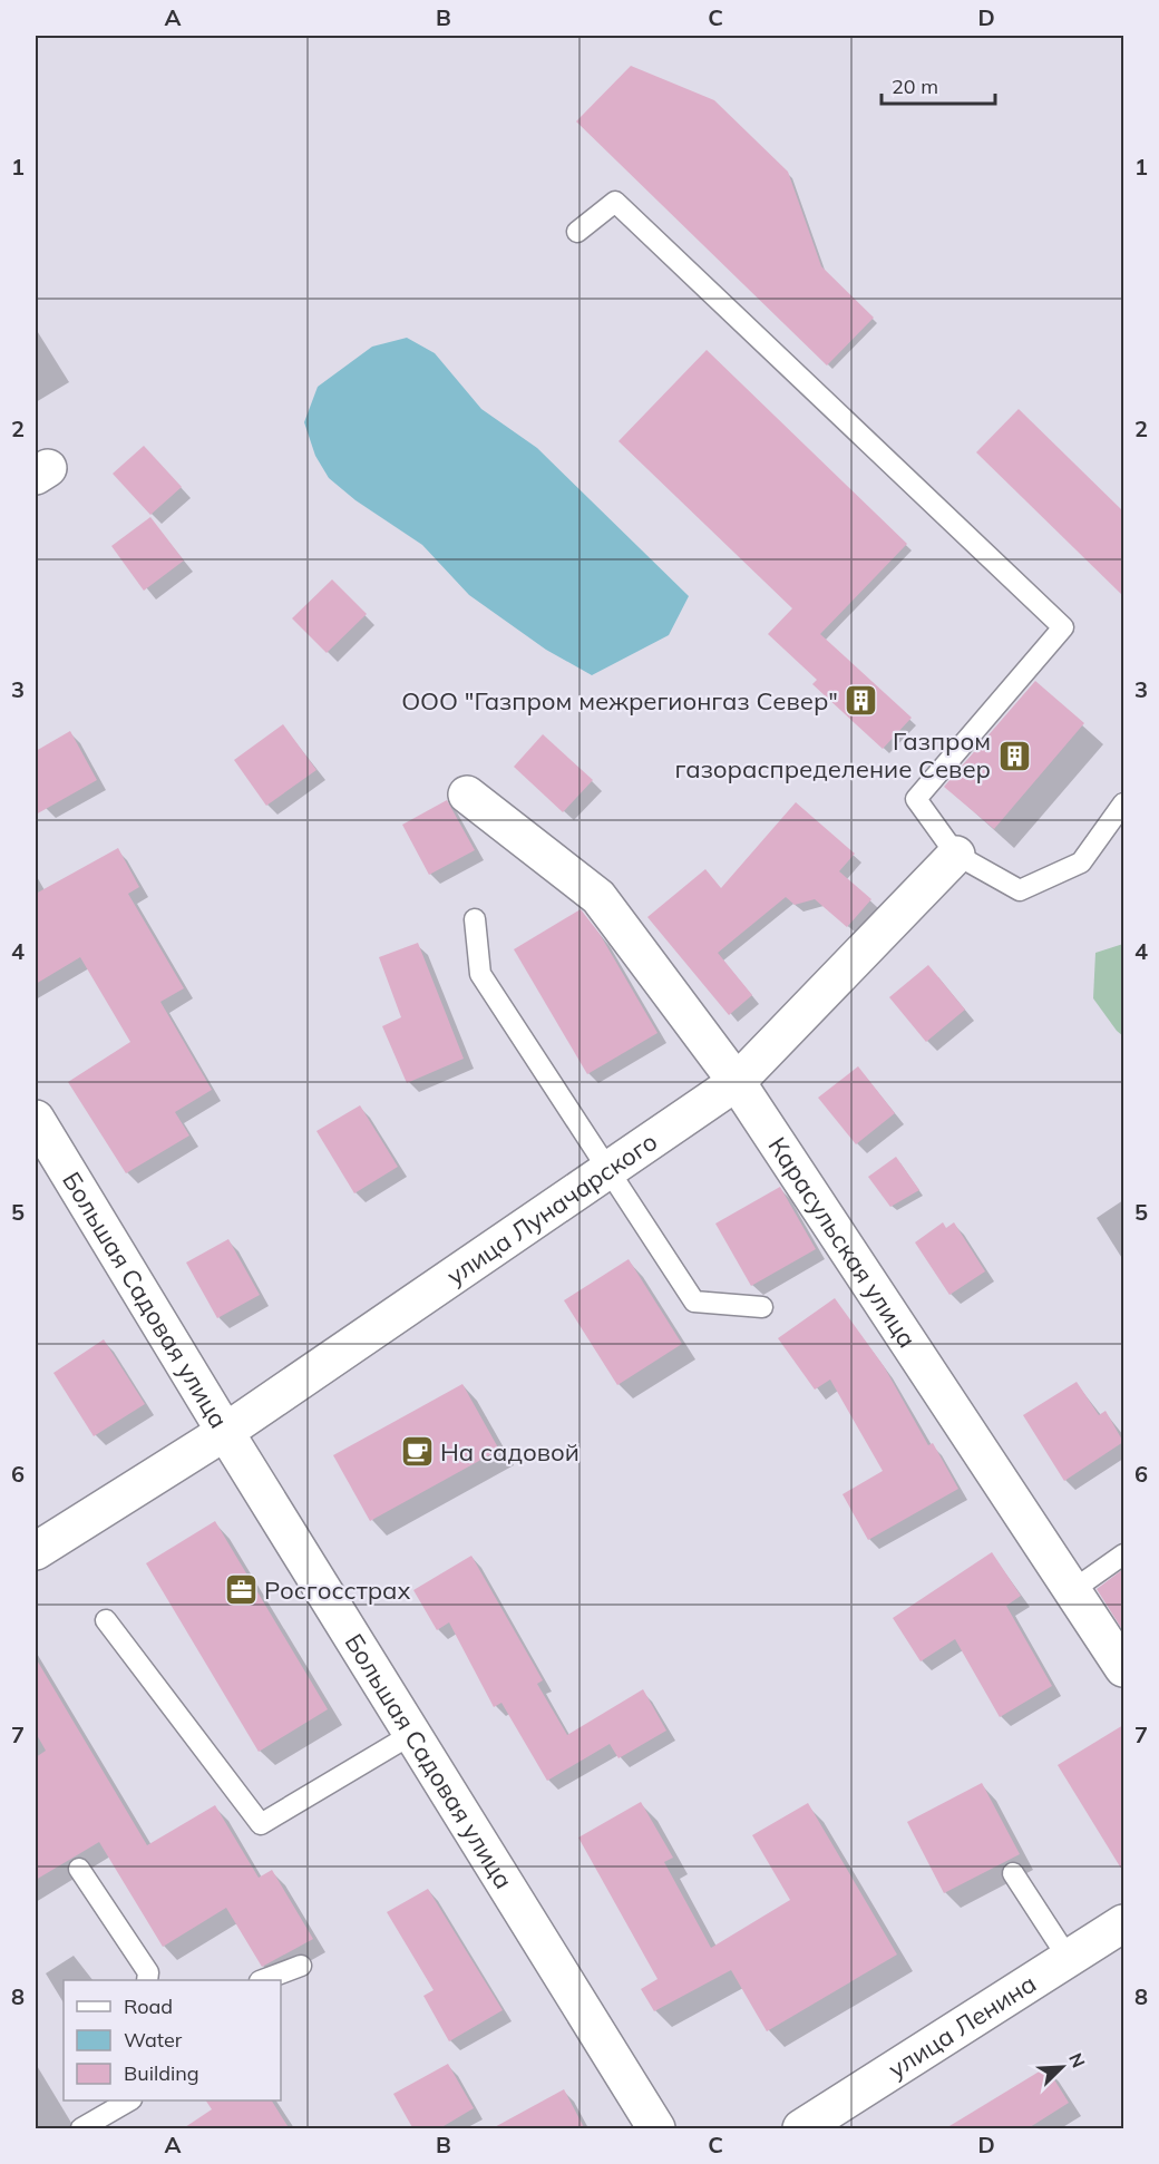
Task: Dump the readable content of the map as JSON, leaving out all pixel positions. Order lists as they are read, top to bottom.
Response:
{
  "streets": {
    "street": [
      "улица Луначарского",
      "Карасульская улица",
      "Большая Садовая улица",
      "улица Ленина"
    ]
  },
  "crossings": [
    ["улица Луначарского", "Карасульская улица"],
    ["улица Луначарского", "Большая Садовая улица"]
  ],
  "places": {
    "building": ["ООО \"Газпром межрегионгаз Север\"", "Газпром газораспределение Север"],
    "cafe": ["На садовой"],
    "office": ["Росгосстрах"]
  },
  "legend": ["Road", "Water", "Building"],
  "scale_bar": "20 m",
  "north": "top right",
  "grid": {
    "columns": [
      "A",
      "B",
      "C",
      "D"
    ],
    "rows": [
      "1",
      "2",
      "3",
      "4",
      "5",
      "6",
      "7",
      "8"
    ]
  }
}
